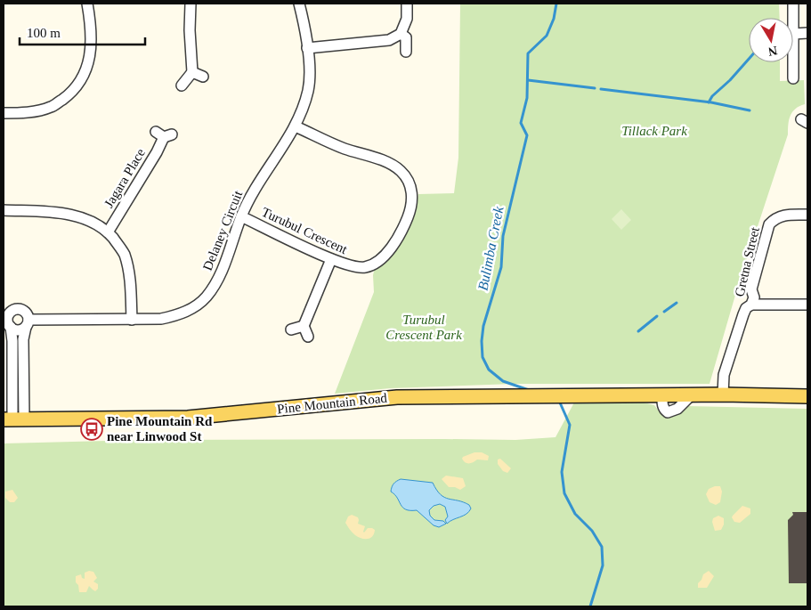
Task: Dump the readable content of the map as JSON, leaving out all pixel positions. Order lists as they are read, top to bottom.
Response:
{
  "streets": {
    "main road": ["Pine Mountain Road"],
    "street": [
      "Jagara Place",
      "Delaney Circuit",
      "Turubul Crescent",
      "Gretna Street"
    ]
  },
  "crossings": [
    ["Delaney Circuit", "Turubul Crescent"],
    ["Gretna Street", "Pine Mountain Road"]
  ],
  "water": ["Bulimba Creek"],
  "parks": ["Tillack Park", "Turubul Crescent Park"],
  "places": {
    "bus stop": ["Pine Mountain Rd near Linwood St"]
  },
  "scale_bar": "100 m",
  "north": "bottom"
}
